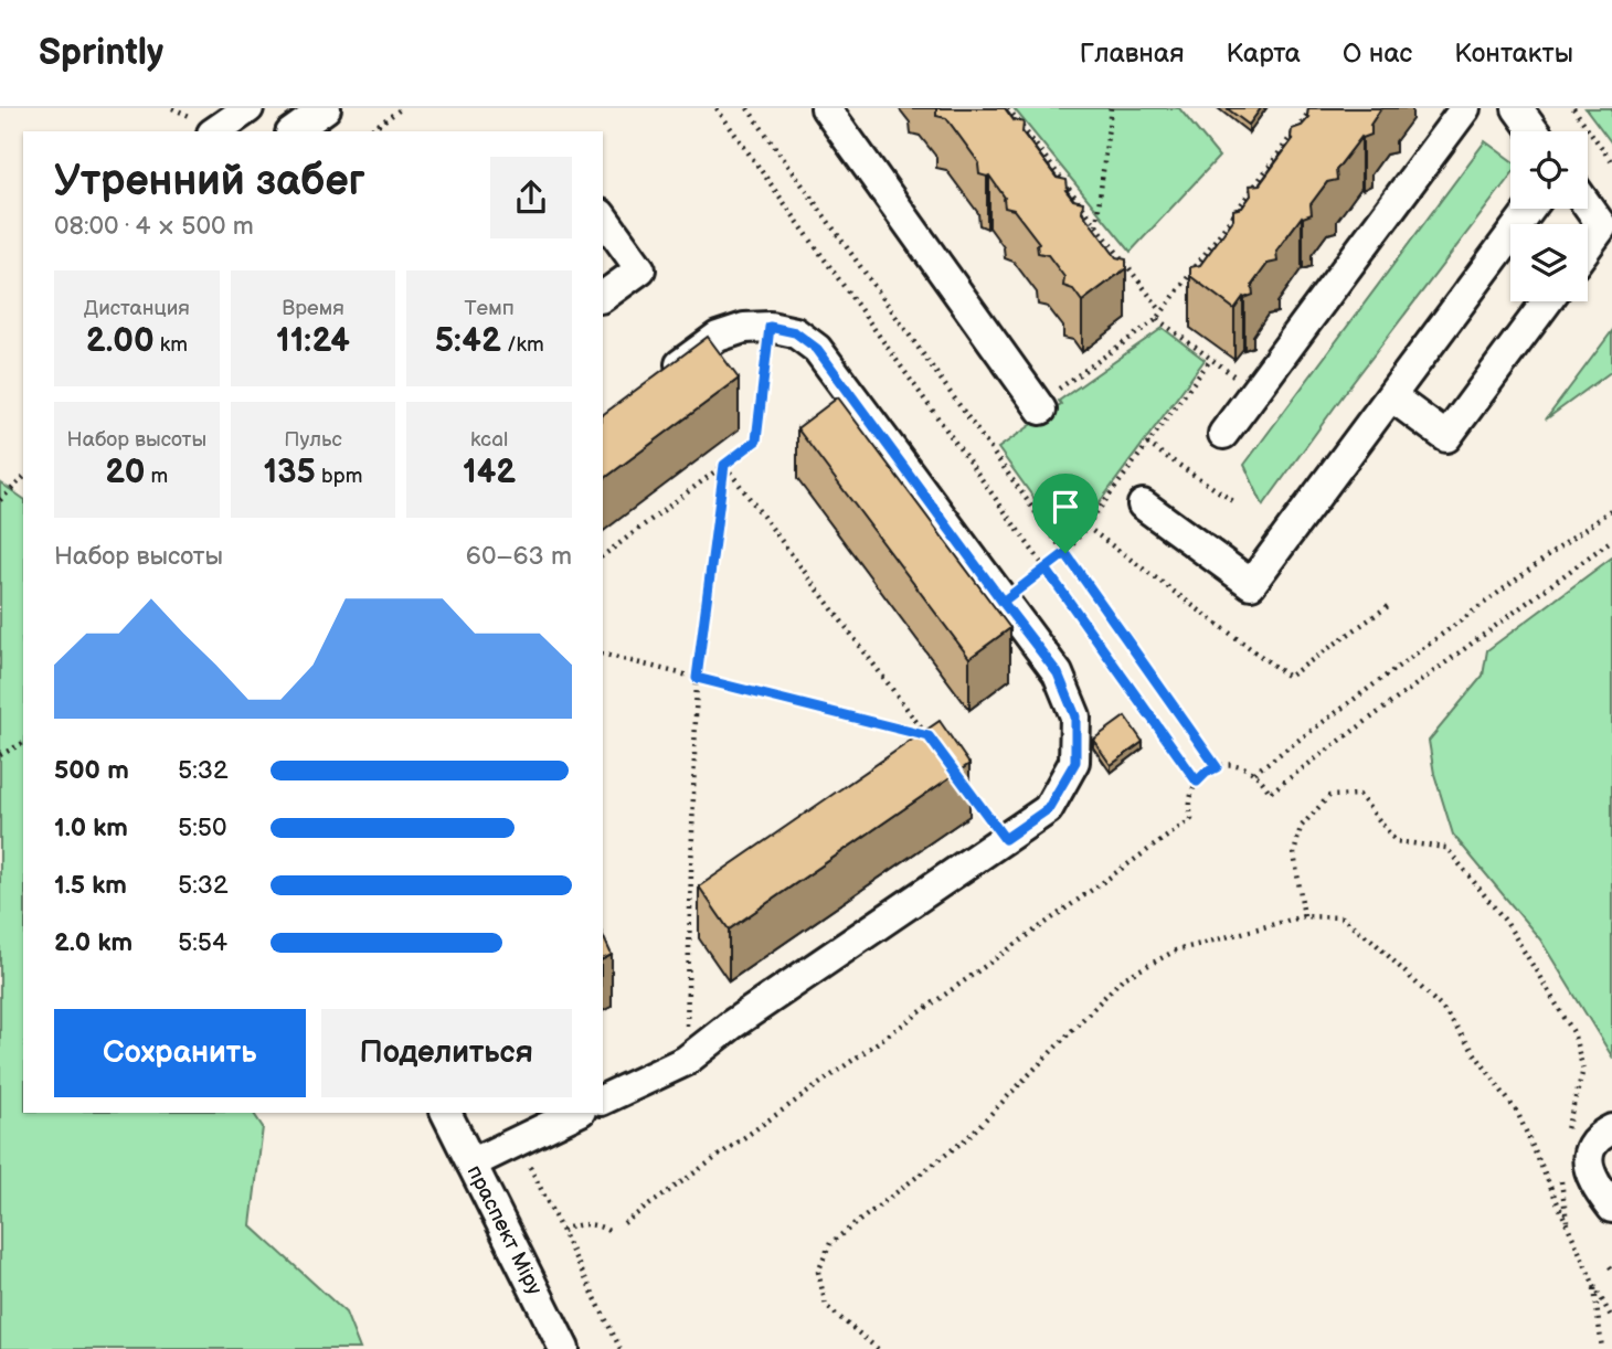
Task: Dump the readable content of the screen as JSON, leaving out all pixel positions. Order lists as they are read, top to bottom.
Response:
{
  "streets": {
    "street": ["праспект Міру"]
  },
  "page": {
    "header": "Sprintly",
    "nav": [
      "Главная",
      "Карта",
      "О нас",
      "Контакты"
    ],
    "heading": ["Утренний забег", "08:00 · 4 × 500 m"],
    "stats": [
      ["Дистанция", "2.00 km"],
      ["Время", "11:24"],
      ["Темп", "5:42 /km"],
      ["Набор высоты", "20 m"],
      ["Пульс", "135 bpm"],
      ["kcal", "142"]
    ],
    "chart": ["Набор высоты", "60–63 m"],
    "list": [
      {
        "name": "500 m",
        "note": "5:32"
      },
      {
        "name": "1.0 km",
        "note": "5:50"
      },
      {
        "name": "1.5 km",
        "note": "5:32"
      },
      {
        "name": "2.0 km",
        "note": "5:54"
      }
    ],
    "buttons": ["Сохранить", "Поделиться"]
  }
}
